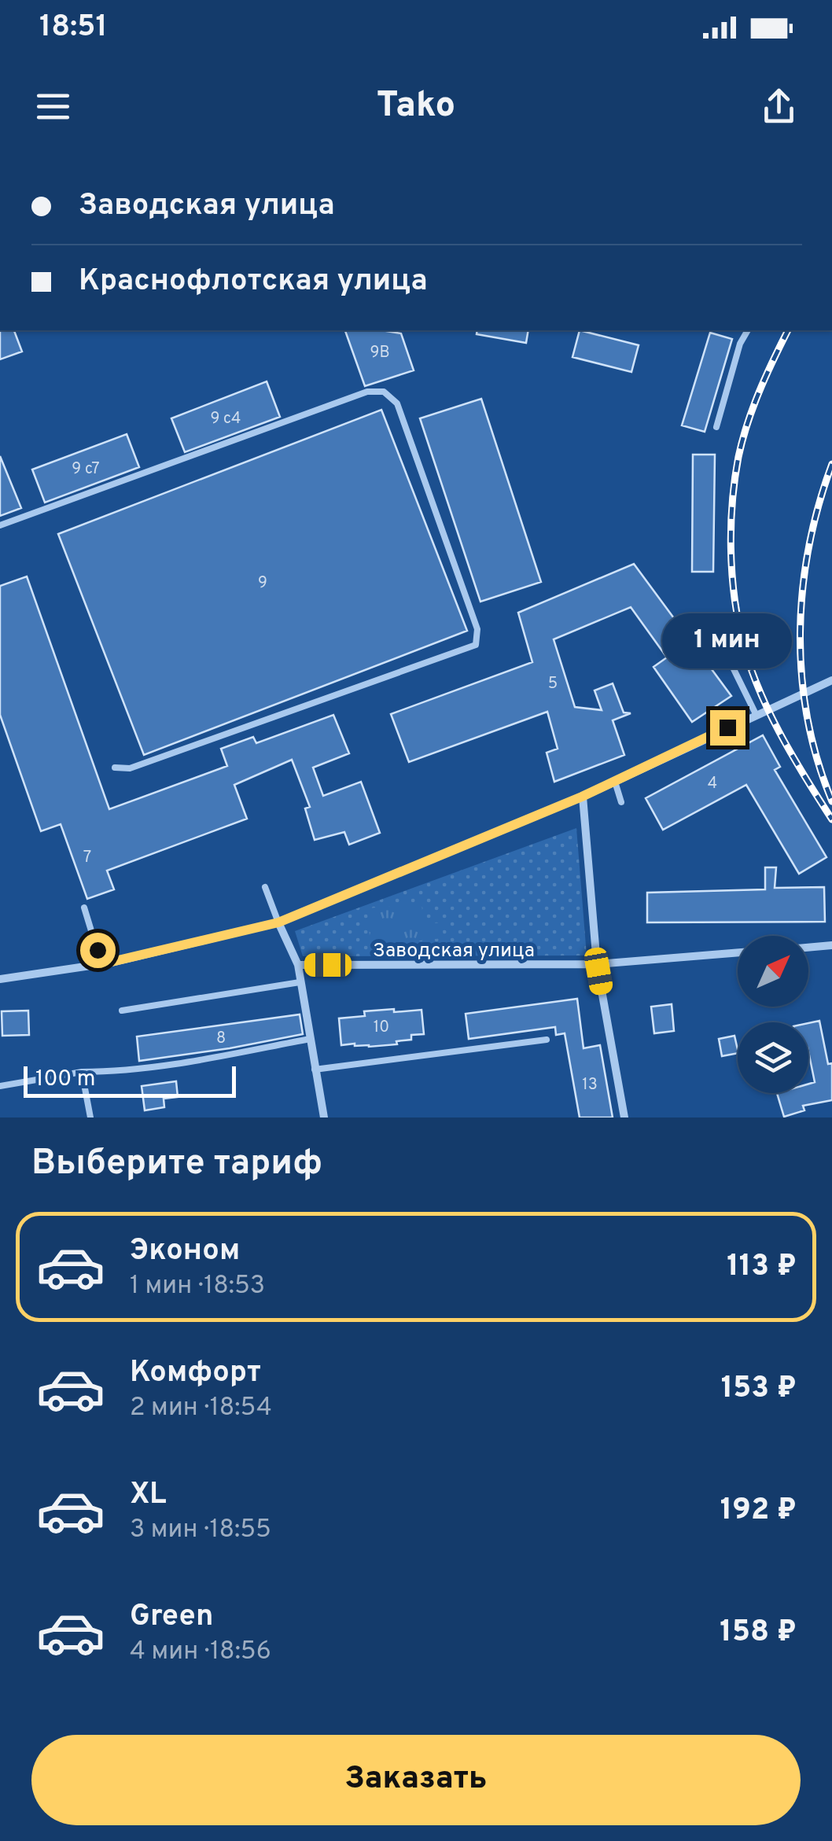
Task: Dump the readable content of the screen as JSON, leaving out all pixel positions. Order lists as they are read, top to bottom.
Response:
{
  "streets": {
    "street": ["Заводская улица"]
  },
  "house_numbers": [
    "9В",
    "9 с4",
    "9 с7",
    "9",
    "5",
    "4",
    "7",
    "10",
    "8",
    "13"
  ],
  "scale_bar": "100 m",
  "north": "top right",
  "page": {
    "status": "18:51",
    "header": "Tako",
    "banner": ["Заводская улица", "Краснофлотская улица"],
    "bubble": "1 мин",
    "scale": "100 m",
    "heading": "Выберите тариф",
    "list": [
      {
        "name": "Эконом",
        "note": "1 мин · 18:53",
        "value": "113 ₽"
      },
      {
        "name": "Комфорт",
        "note": "2 мин · 18:54",
        "value": "153 ₽"
      },
      {
        "name": "XL",
        "note": "3 мин · 18:55",
        "value": "192 ₽"
      },
      {
        "name": "Green",
        "note": "4 мин · 18:56",
        "value": "158 ₽"
      }
    ],
    "buttons": "Заказать"
  }
}
